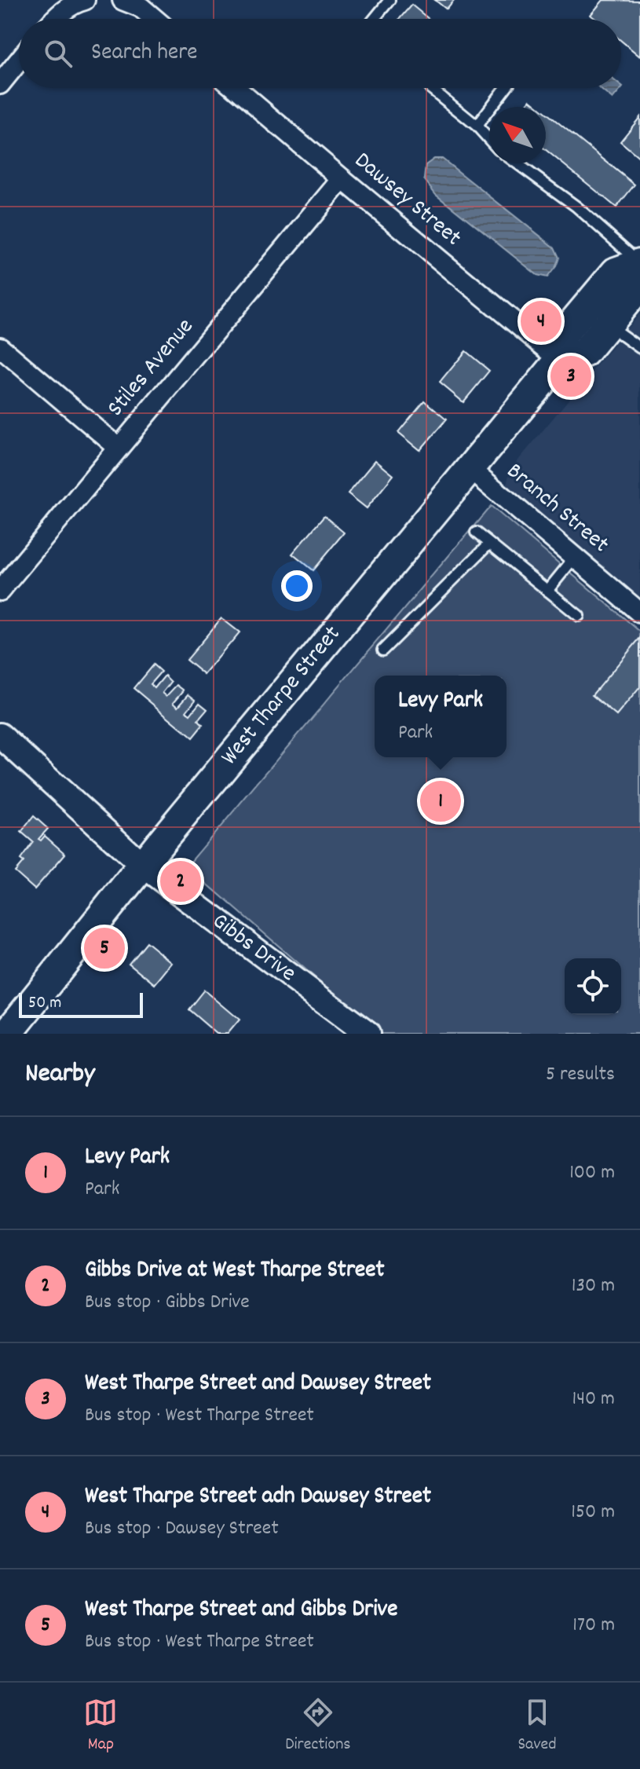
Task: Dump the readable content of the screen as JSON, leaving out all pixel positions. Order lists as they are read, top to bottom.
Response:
{
  "streets": {
    "main road": ["West Tharpe Street"],
    "street": [
      "Dawsey Street",
      "Stiles Avenue",
      "Branch Street",
      "Gibbs Drive"
    ]
  },
  "crossings": [
    ["Dawsey Street", "Stiles Avenue"],
    ["Dawsey Street", "West Tharpe Street"],
    ["Branch Street", "West Tharpe Street"],
    ["West Tharpe Street", "Gibbs Drive"]
  ],
  "scale_bar": "50 m",
  "north": "top left",
  "page": {
    "search": "Search here",
    "pins": [
      "4",
      "3",
      "1",
      "2",
      "5"
    ],
    "popup": ["Levy Park", "Park"],
    "scale": "50 m",
    "heading": ["Nearby", "5 results"],
    "list": [
      {
        "mark": "1",
        "name": "Levy Park",
        "note": "Park",
        "value": "100 m"
      },
      {
        "mark": "2",
        "name": "Gibbs Drive at West Tharpe Street",
        "note": "Bus stop · Gibbs Drive",
        "value": "130 m"
      },
      {
        "mark": "3",
        "name": "West Tharpe Street and Dawsey Street",
        "note": "Bus stop · West Tharpe Street",
        "value": "140 m"
      },
      {
        "mark": "4",
        "name": "West Tharpe Street adn Dawsey Street",
        "note": "Bus stop · Dawsey Street",
        "value": "150 m"
      },
      {
        "mark": "5",
        "name": "West Tharpe Street and Gibbs Drive",
        "note": "Bus stop · West Tharpe Street",
        "value": "170 m"
      }
    ],
    "nav": ["Map", "Directions", "Saved"]
  }
}
